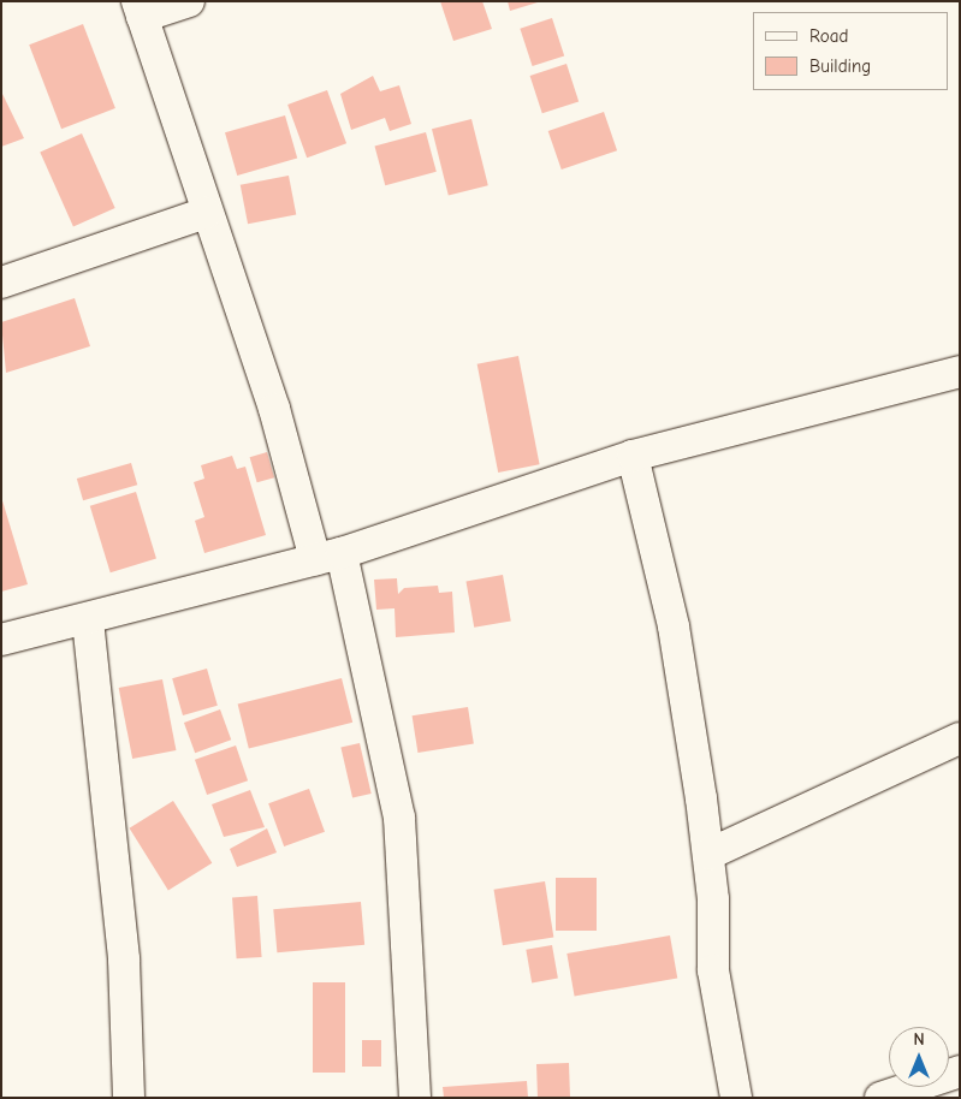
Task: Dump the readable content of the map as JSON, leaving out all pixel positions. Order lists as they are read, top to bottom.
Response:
{
  "legend": ["Road", "Building"],
  "north": "top"
}
